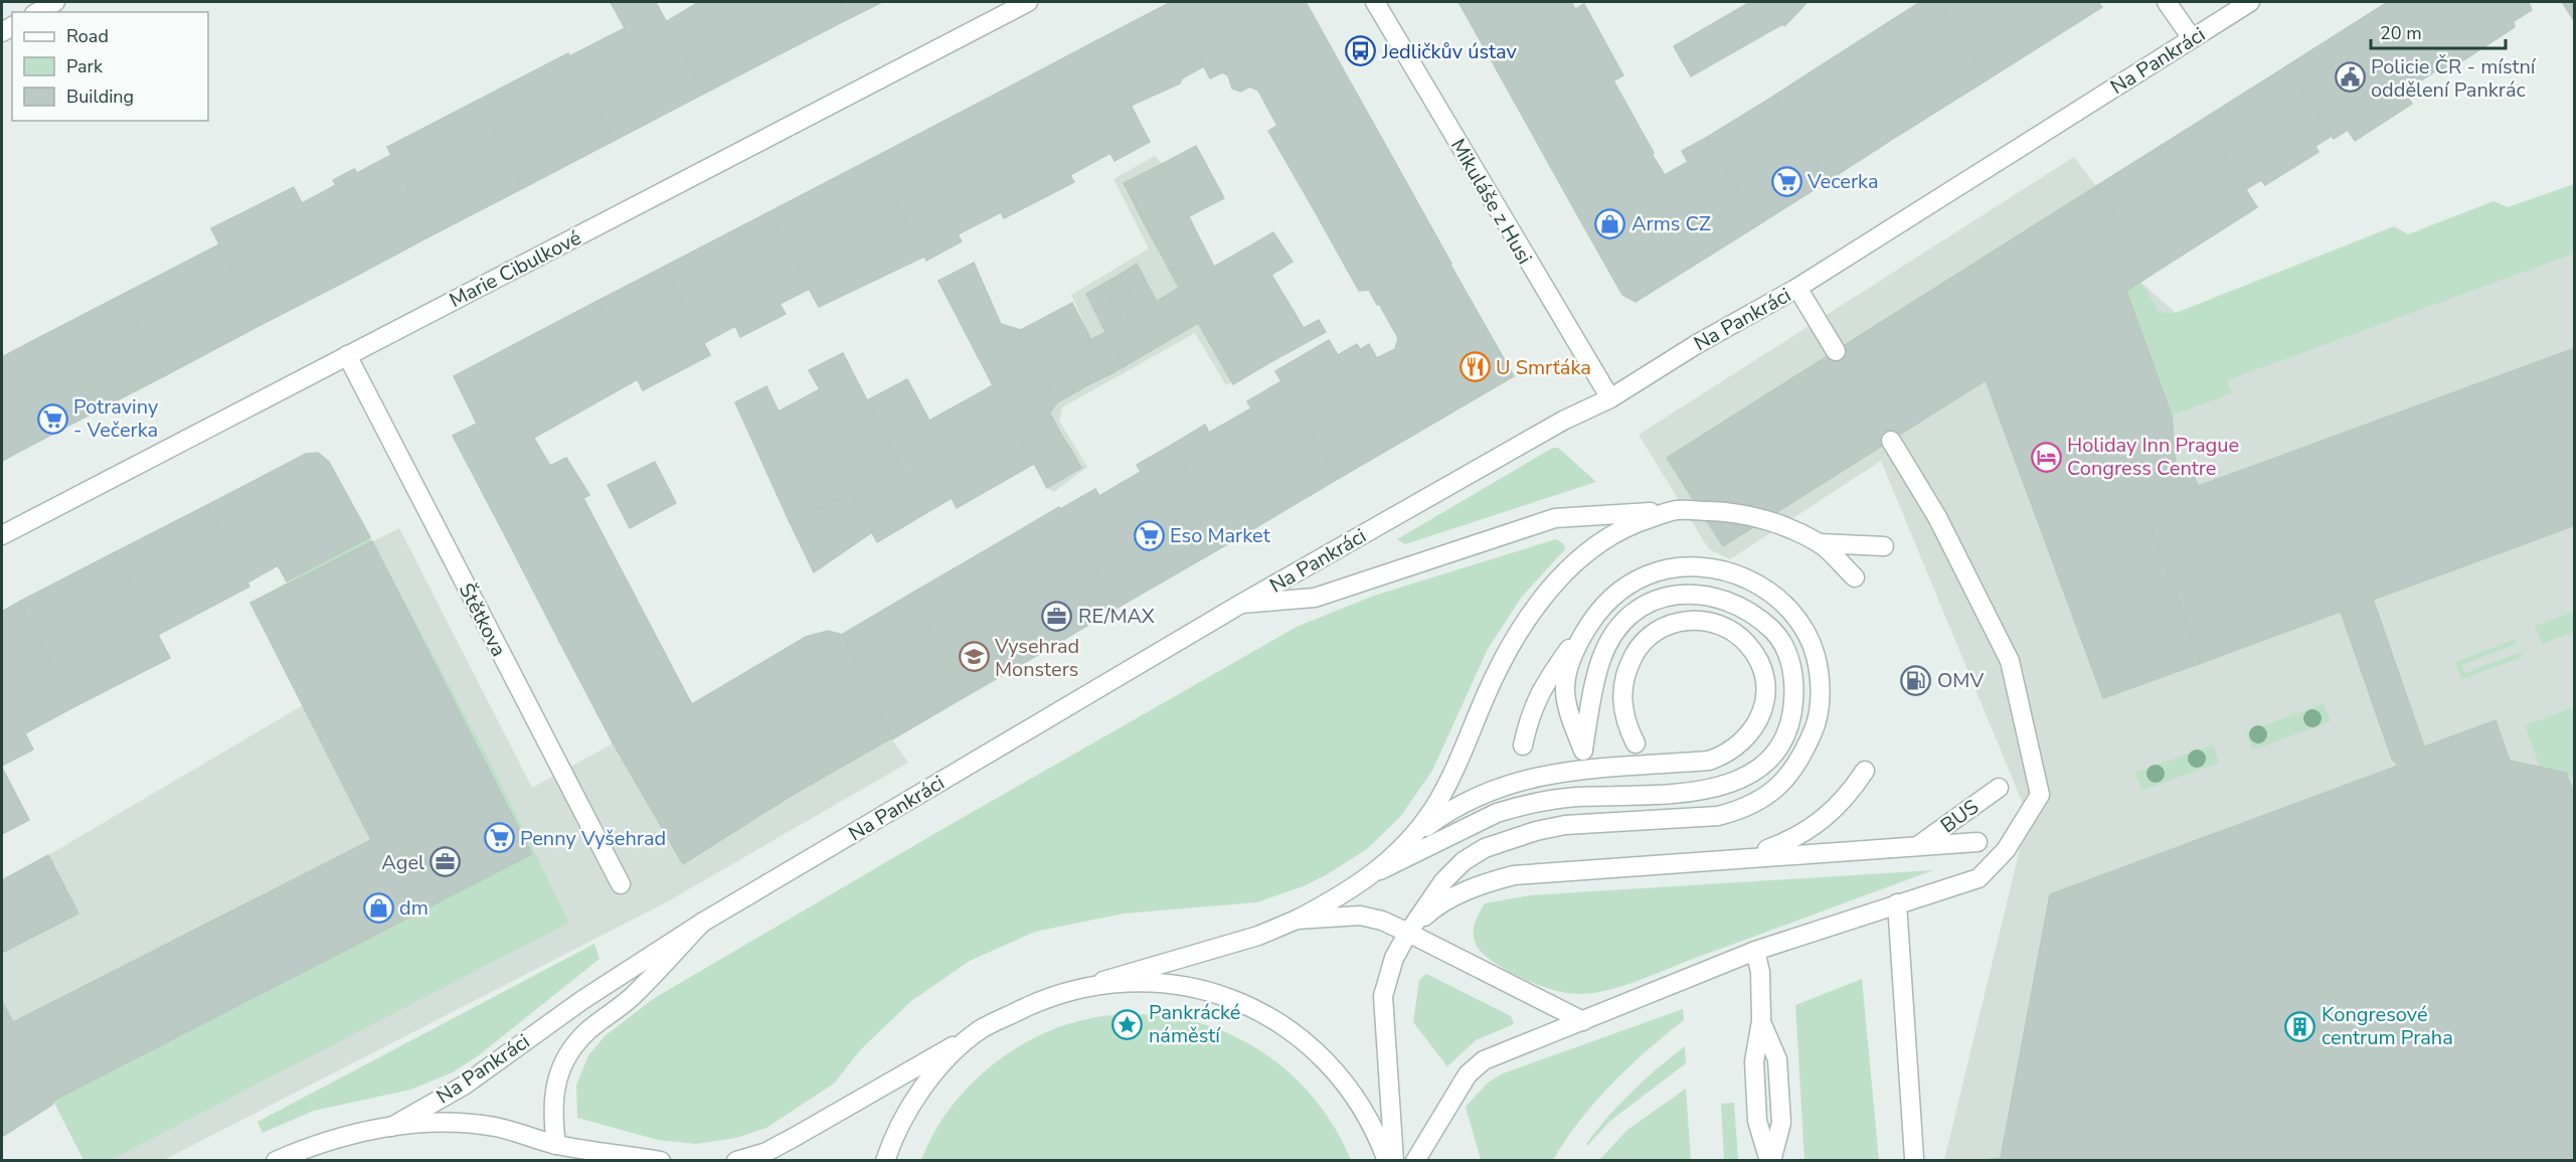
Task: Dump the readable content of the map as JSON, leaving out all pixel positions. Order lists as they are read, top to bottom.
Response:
{
  "streets": {
    "street": [
      "Na Pankráci",
      "Mikuláše z Husi",
      "Marie Cibulkové",
      "Štětkova",
      "BUS"
    ]
  },
  "crossings": [
    ["Na Pankráci", "Mikuláše z Husi"],
    ["Marie Cibulkové", "Štětkova"]
  ],
  "places": {
    "bus stop": ["Jedličkův ústav"],
    "public building": ["Policie ČR - místní oddělení Pankrác"],
    "supermarket": [
      "Vecerka",
      "Potraviny - Večerka",
      "Eso Market",
      "Penny Vyšehrad"
    ],
    "shop": ["Arms CZ", "dm"],
    "restaurant": ["U Smrťáka"],
    "hotel": ["Holiday Inn Prague Congress Centre"],
    "office": ["RE/MAX", "Agel"],
    "school or university": ["Vysehrad Monsters"],
    "fuel station": ["OMV"],
    "place": ["Pankrácké náměstí"],
    "building": ["Kongresové centrum Praha"]
  },
  "legend": ["Road", "Park", "Building"],
  "scale_bar": "20 m"
}
